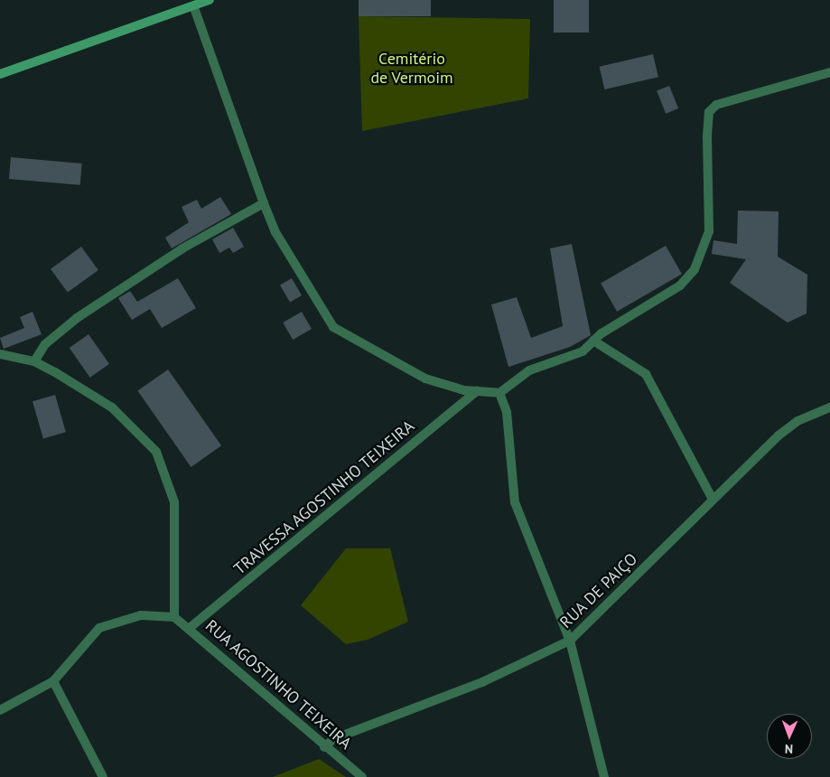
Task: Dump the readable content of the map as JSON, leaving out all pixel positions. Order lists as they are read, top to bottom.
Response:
{
  "streets": {
    "street": ["TRAVESSA AGOSTINHO TEIXEIRA", "RUA DE PAIÇO", "RUA AGOSTINHO TEIXEIRA"]
  },
  "crossings": [
    ["TRAVESSA AGOSTINHO TEIXEIRA", "RUA AGOSTINHO TEIXEIRA"],
    ["RUA DE PAIÇO", "RUA AGOSTINHO TEIXEIRA"]
  ],
  "parks": ["Cemitério de Vermoim"],
  "north": "bottom"
}
